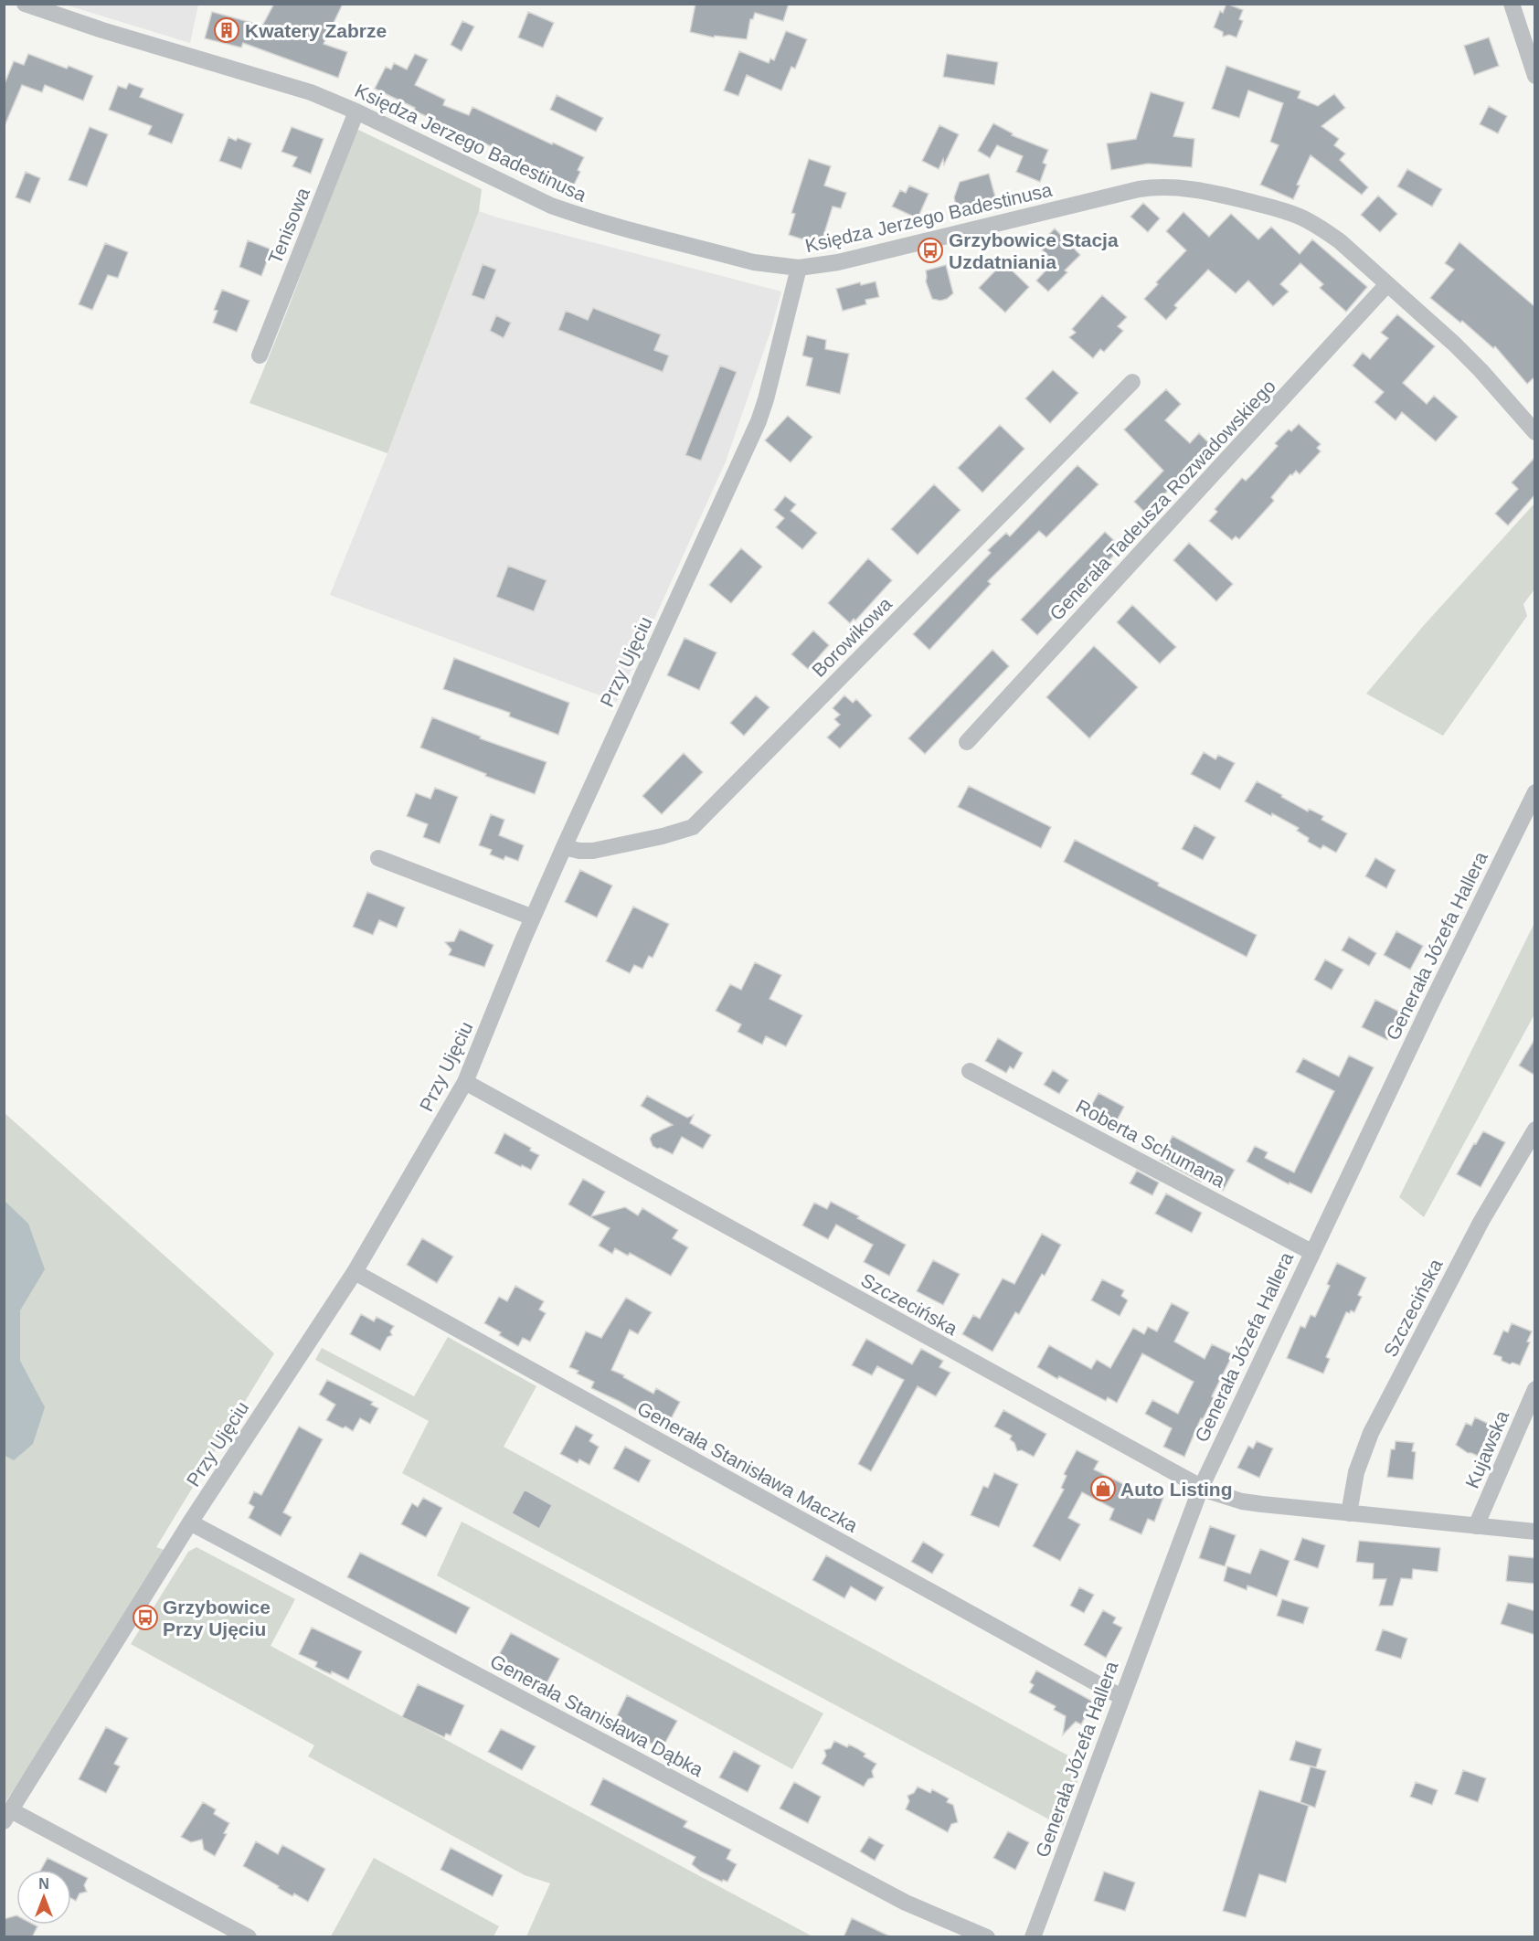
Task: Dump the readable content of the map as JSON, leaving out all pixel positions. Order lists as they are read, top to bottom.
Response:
{
  "streets": {
    "street": [
      "Księdza Jerzego Badestinusa",
      "Tenisowa",
      "Generała Tadeusza Rozwadowskiego",
      "Borowikowa",
      "Przy Ujęciu",
      "Generała Józefa Hallera",
      "Roberta Schumana",
      "Szczecińska",
      "Kujawska",
      "Generała Stanisława Maczka",
      "Generała Stanisława Dąbka"
    ]
  },
  "crossings": [
    ["Księdza Jerzego Badestinusa", "Tenisowa"],
    ["Księdza Jerzego Badestinusa", "Generała Tadeusza Rozwadowskiego"],
    ["Księdza Jerzego Badestinusa", "Przy Ujęciu"],
    ["Borowikowa", "Przy Ujęciu"],
    ["Przy Ujęciu", "Szczecińska"],
    ["Przy Ujęciu", "Generała Stanisława Maczka"],
    ["Przy Ujęciu", "Generała Stanisława Dąbka"],
    ["Generała Józefa Hallera", "Roberta Schumana"],
    ["Generała Józefa Hallera", "Szczecińska"],
    ["Generała Józefa Hallera", "Generała Stanisława Maczka"],
    ["Szczecińska", "Kujawska"]
  ],
  "places": {
    "building": ["Kwatery Zabrze"],
    "bus stop": ["Grzybowice Stacja Uzdatniania", "Grzybowice Przy Ujęciu"],
    "shop": ["Auto Listing"]
  },
  "north": "top"
}
